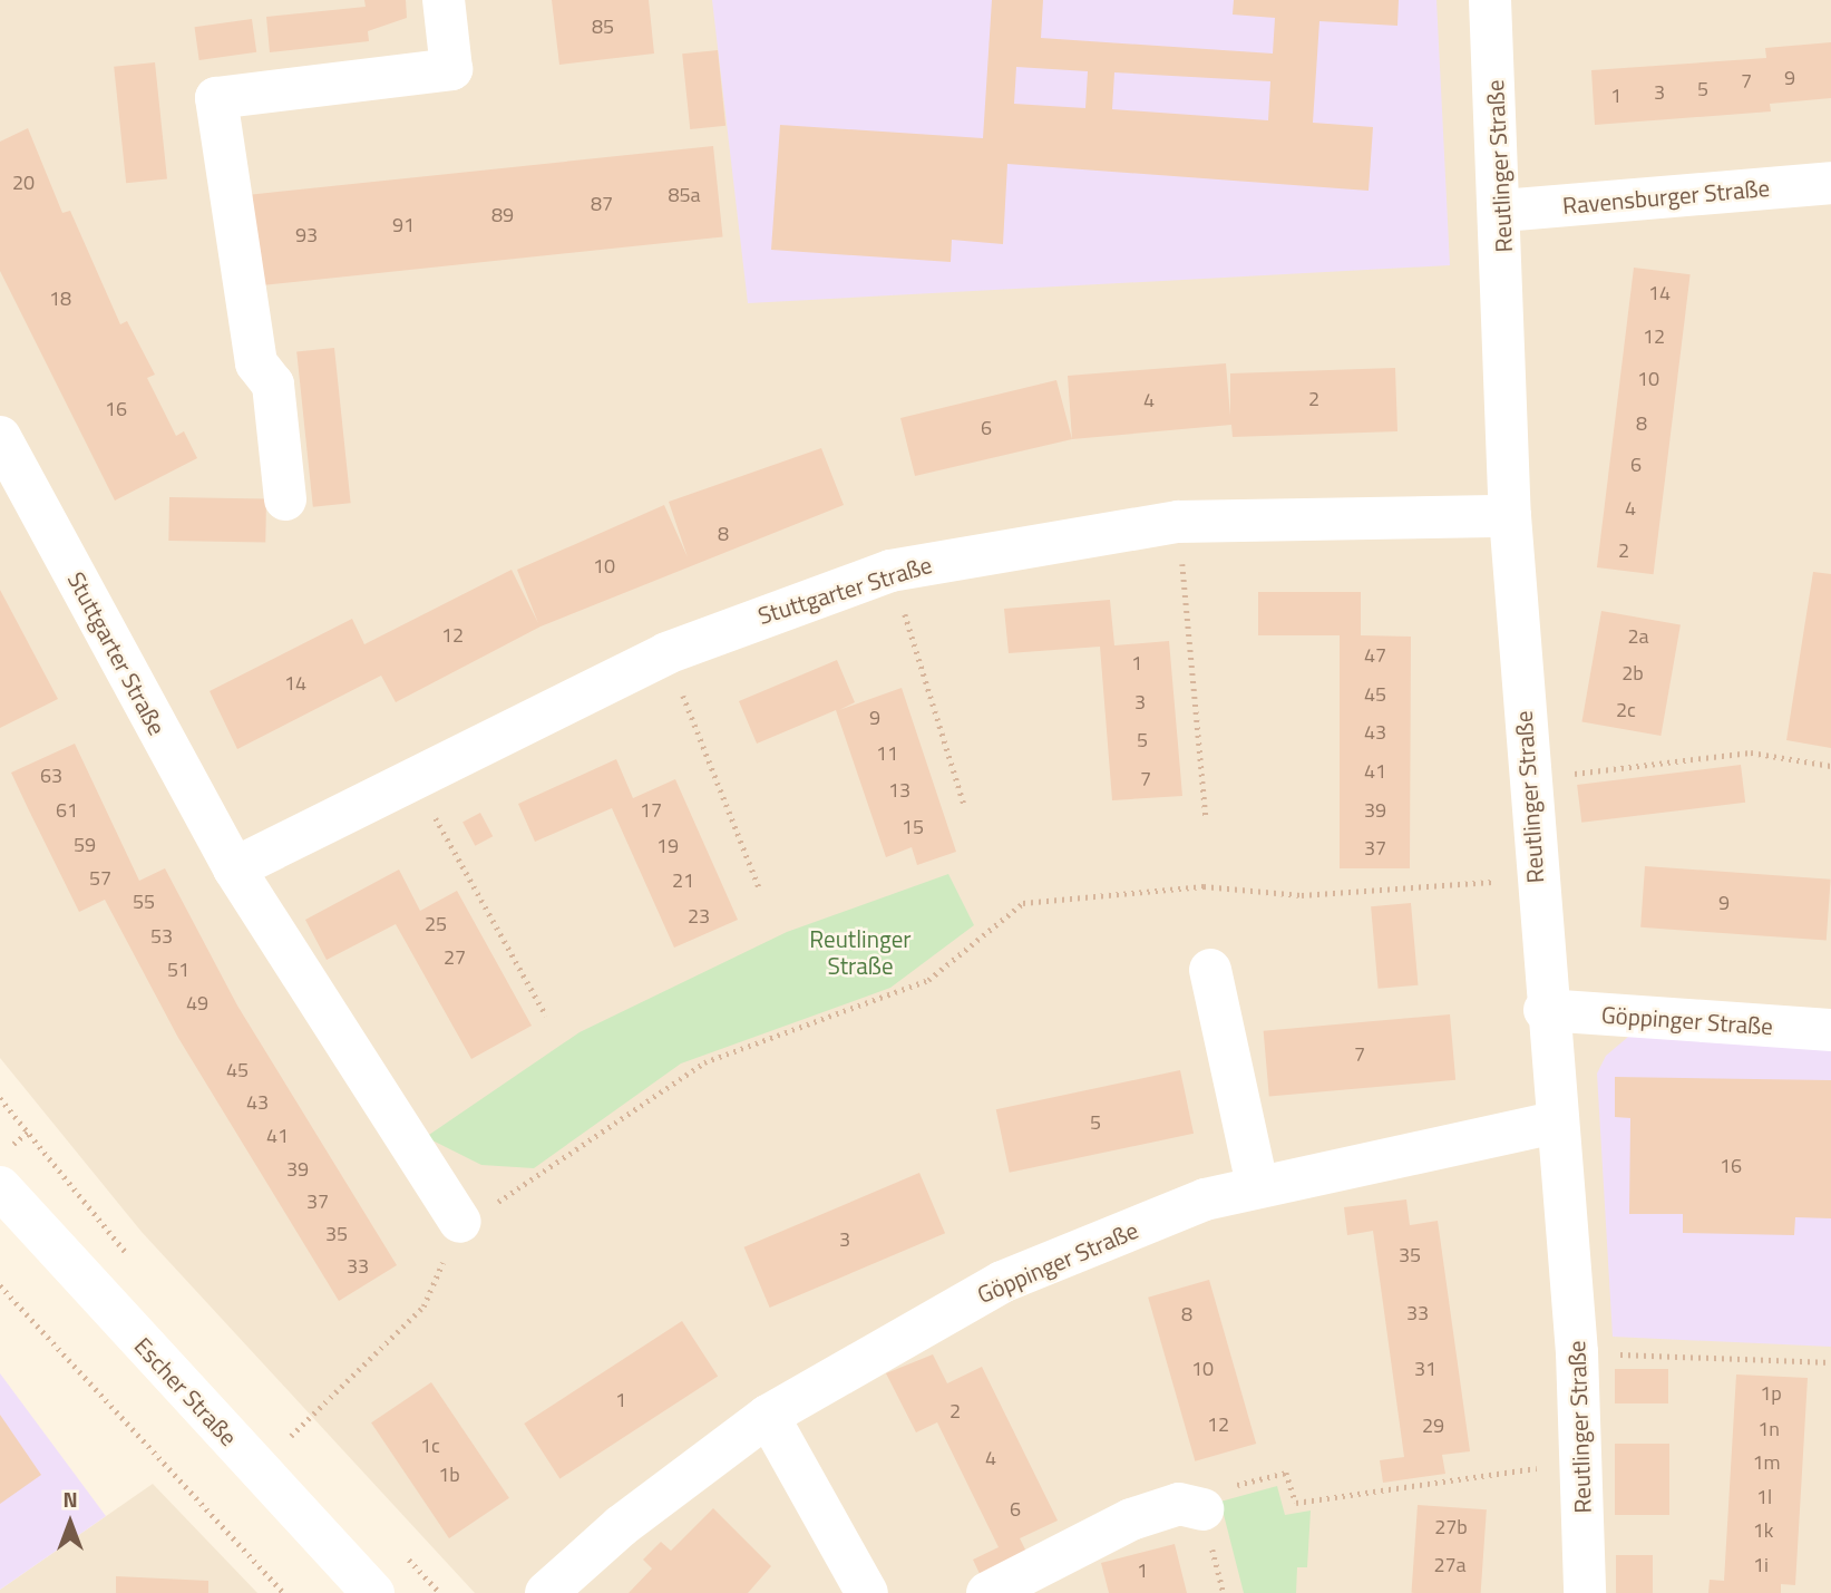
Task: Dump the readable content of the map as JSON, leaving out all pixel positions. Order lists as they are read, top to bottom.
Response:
{
  "streets": {
    "street": [
      "Reutlinger Straße",
      "Ravensburger Straße",
      "Stuttgarter Straße",
      "Göppinger Straße",
      "Escher Straße"
    ]
  },
  "crossings": [
    ["Reutlinger Straße", "Ravensburger Straße"],
    ["Reutlinger Straße", "Stuttgarter Straße"],
    ["Reutlinger Straße", "Göppinger Straße"]
  ],
  "parks": ["Reutlinger Straße"],
  "house_numbers": [
    "85",
    "9",
    "7",
    "5",
    "3",
    "1",
    "20",
    "85a",
    "87",
    "89",
    "91",
    "93",
    "14",
    "18",
    "12",
    "10",
    "2",
    "4",
    "16",
    "8",
    "6",
    "6",
    "4",
    "8",
    "2",
    "10",
    "12",
    "2a",
    "47",
    "1",
    "2b",
    "14",
    "45",
    "3",
    "2c",
    "9",
    "43",
    "5",
    "11",
    "41",
    "63",
    "7",
    "13",
    "61",
    "17",
    "39",
    "15",
    "59",
    "19",
    "37",
    "57",
    "21",
    "55",
    "9",
    "23",
    "25",
    "53",
    "27",
    "51",
    "49",
    "7",
    "45",
    "43",
    "5",
    "41",
    "16",
    "39",
    "37",
    "35",
    "3",
    "35",
    "33",
    "33",
    "8",
    "10",
    "31",
    "1p",
    "1",
    "2",
    "12",
    "29",
    "1n",
    "1c",
    "4",
    "1m",
    "1b",
    "1l",
    "6",
    "27b",
    "1k",
    "27a",
    "1i",
    "1"
  ],
  "north": "top"
}
